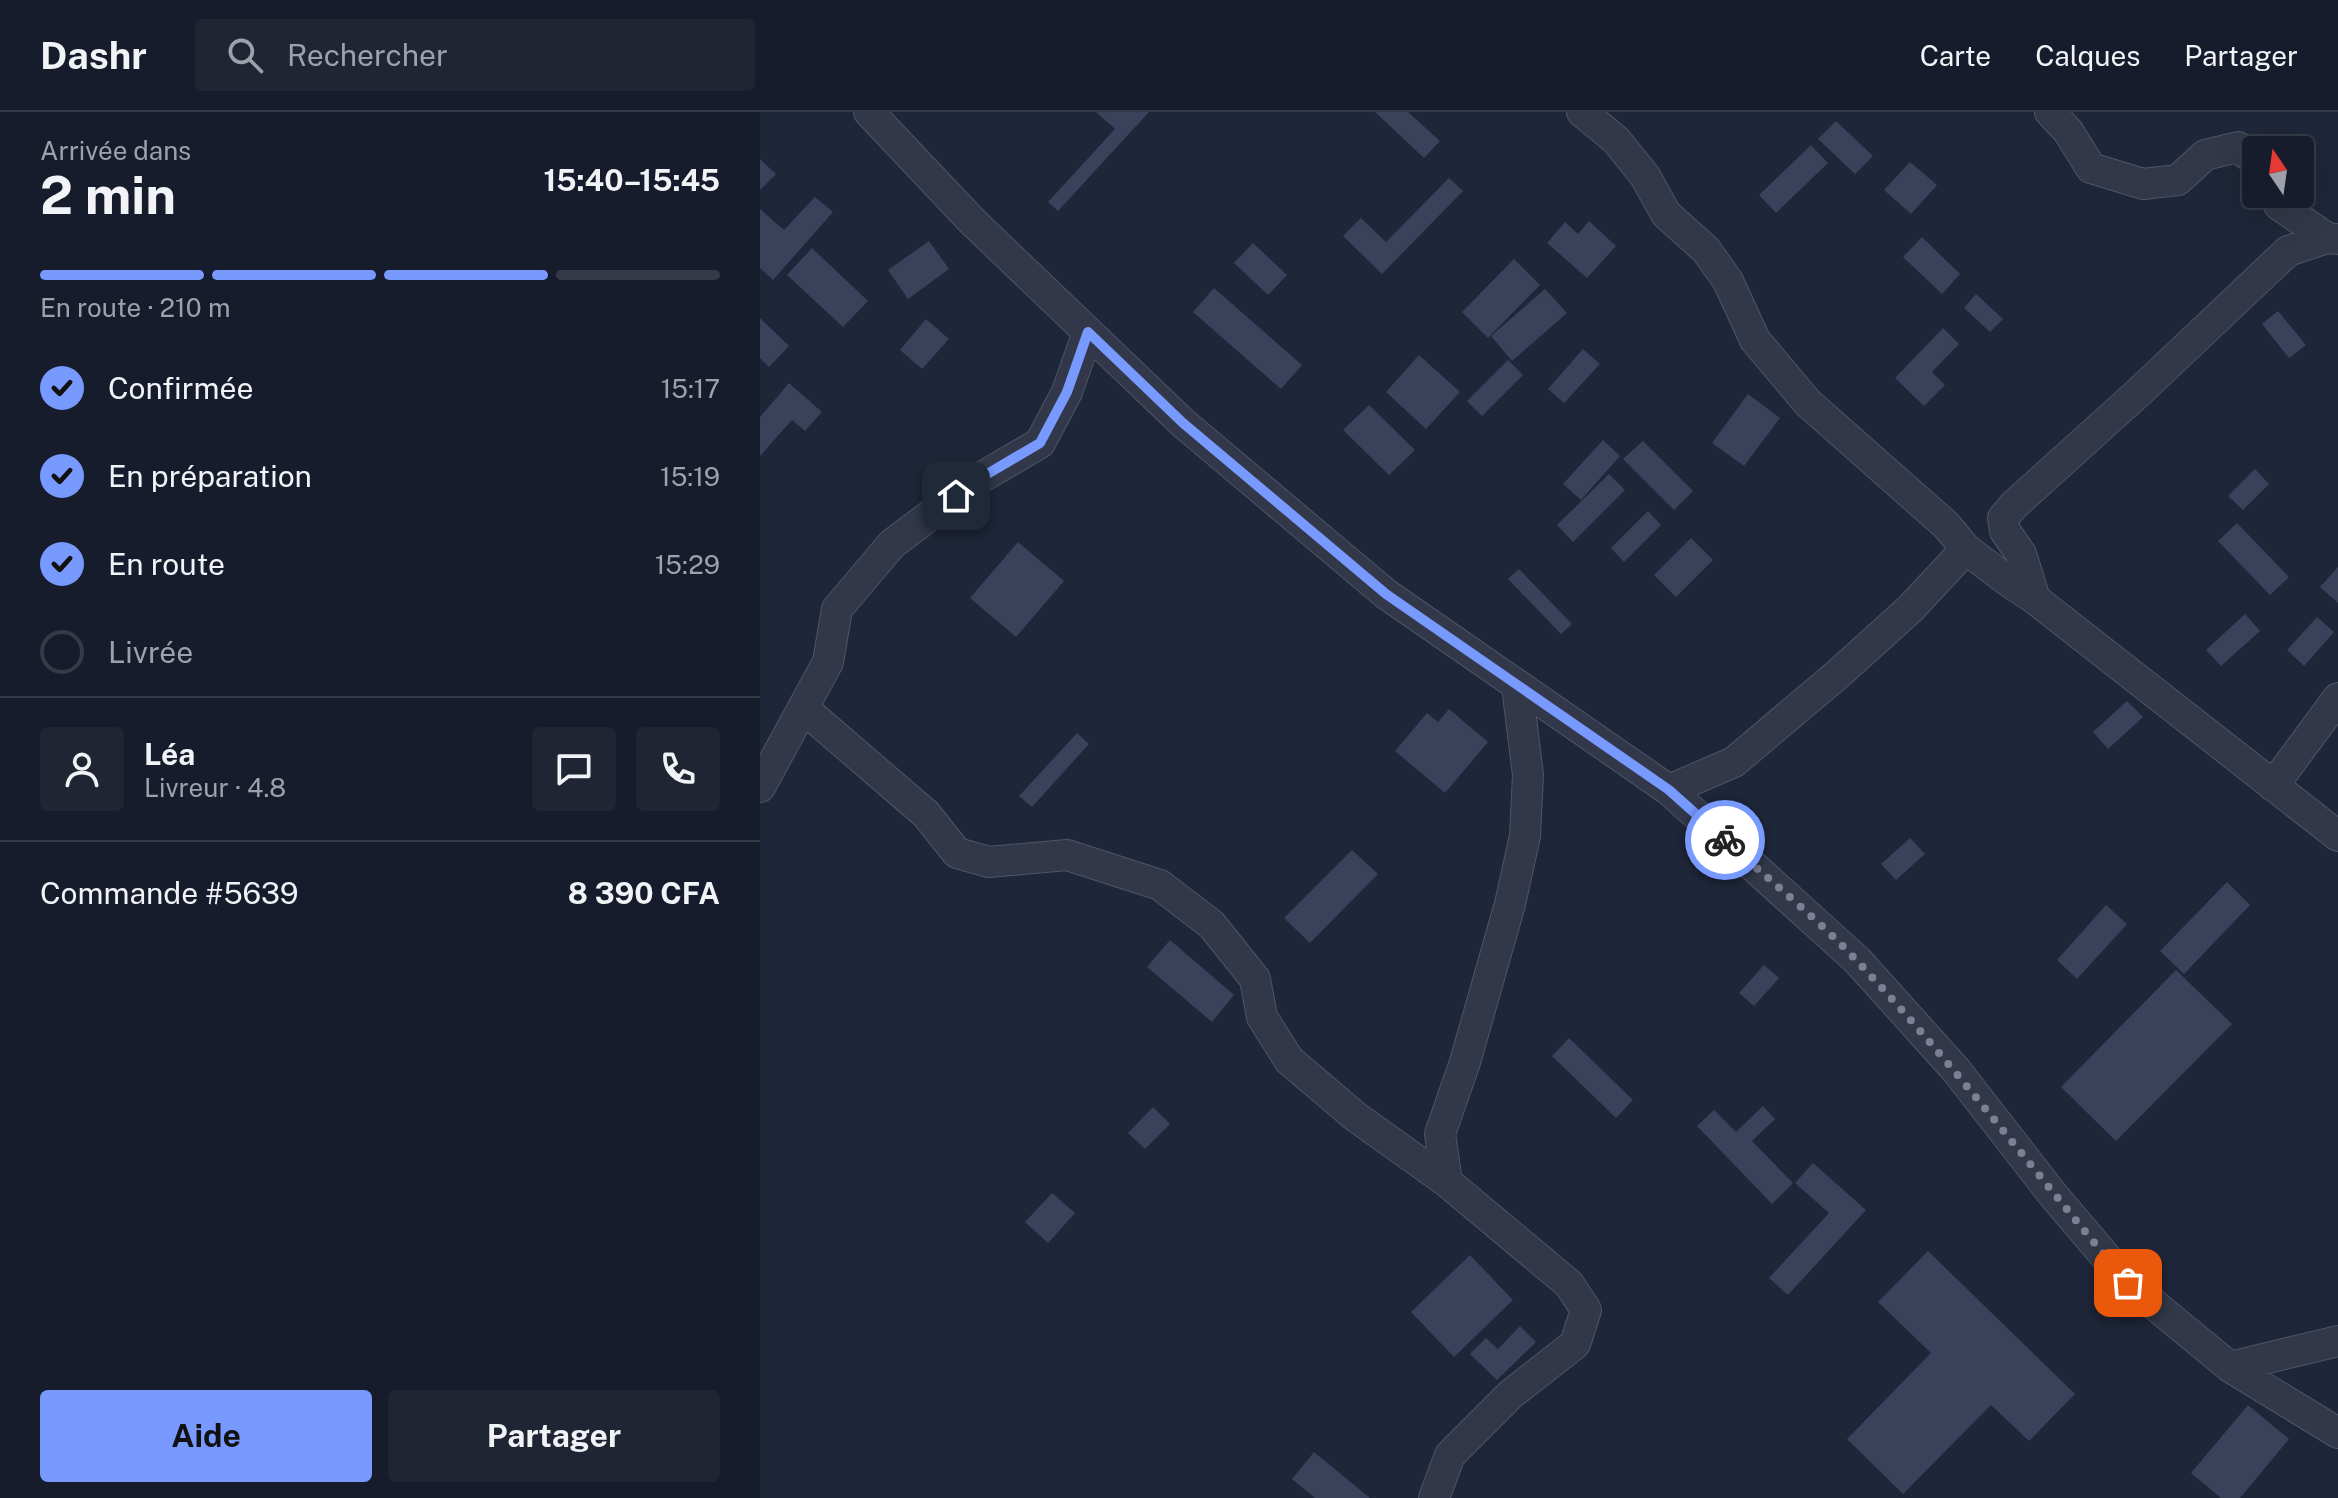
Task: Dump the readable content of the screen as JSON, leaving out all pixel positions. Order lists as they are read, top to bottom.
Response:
{
  "north": "top",
  "page": {
    "header": "Dashr",
    "search": "Rechercher",
    "nav": ["Carte", "Calques", "Partager"],
    "heading": ["2 min", "Arrivée dans", "15:40–15:45"],
    "panel": [
      "Léa",
      "Livreur · 4.8",
      "Commande #5639",
      "8 390 CFA"
    ],
    "bar": "En route · 210 m",
    "list": [
      ["Confirmée", "15:17"],
      ["En préparation", "15:19"],
      ["En route", "15:29"],
      "Livrée"
    ],
    "buttons": ["Aide", "Partager"]
  }
}
